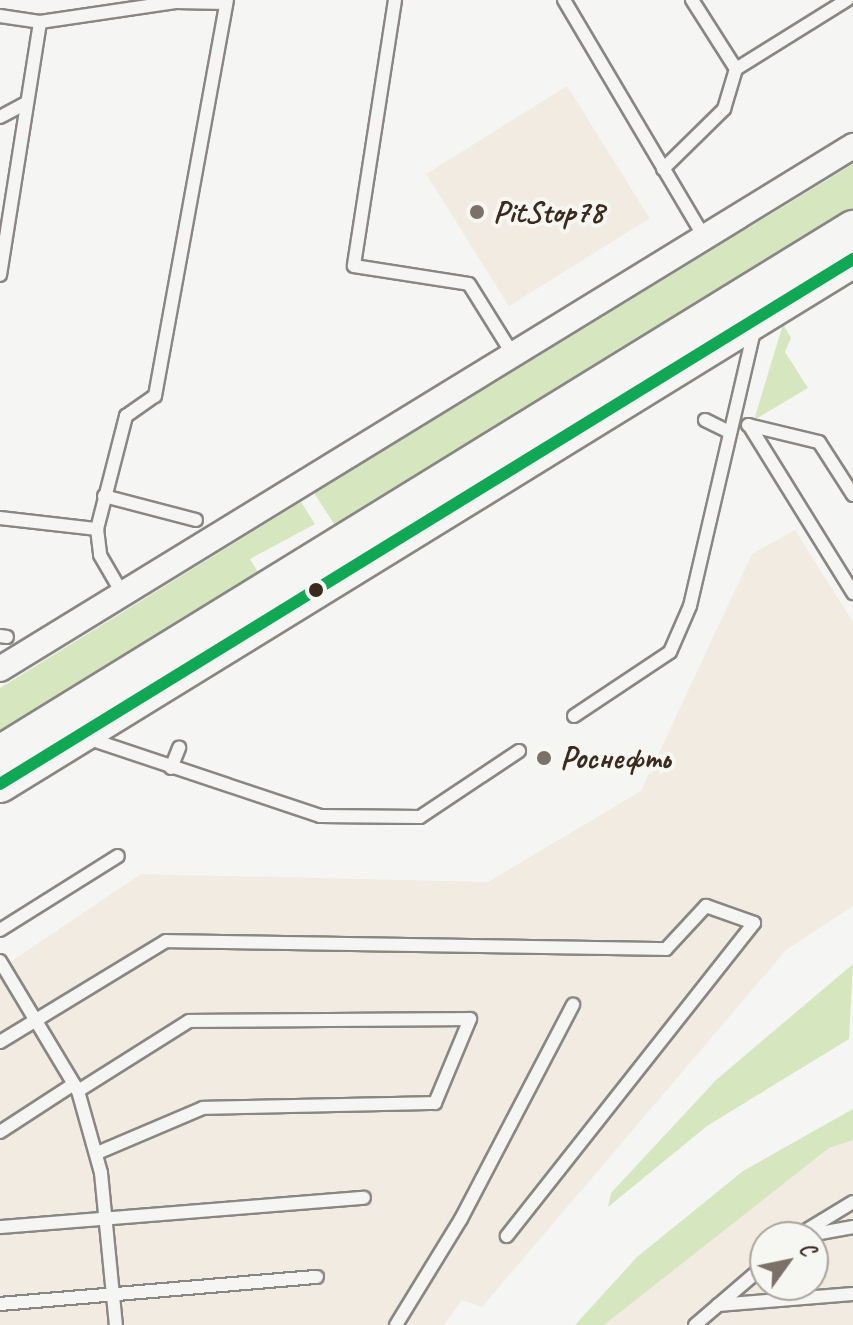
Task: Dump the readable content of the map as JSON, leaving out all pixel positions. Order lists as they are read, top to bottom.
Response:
{
  "places": ["PitStop78", "Роснефть"],
  "north": "top right"
}
